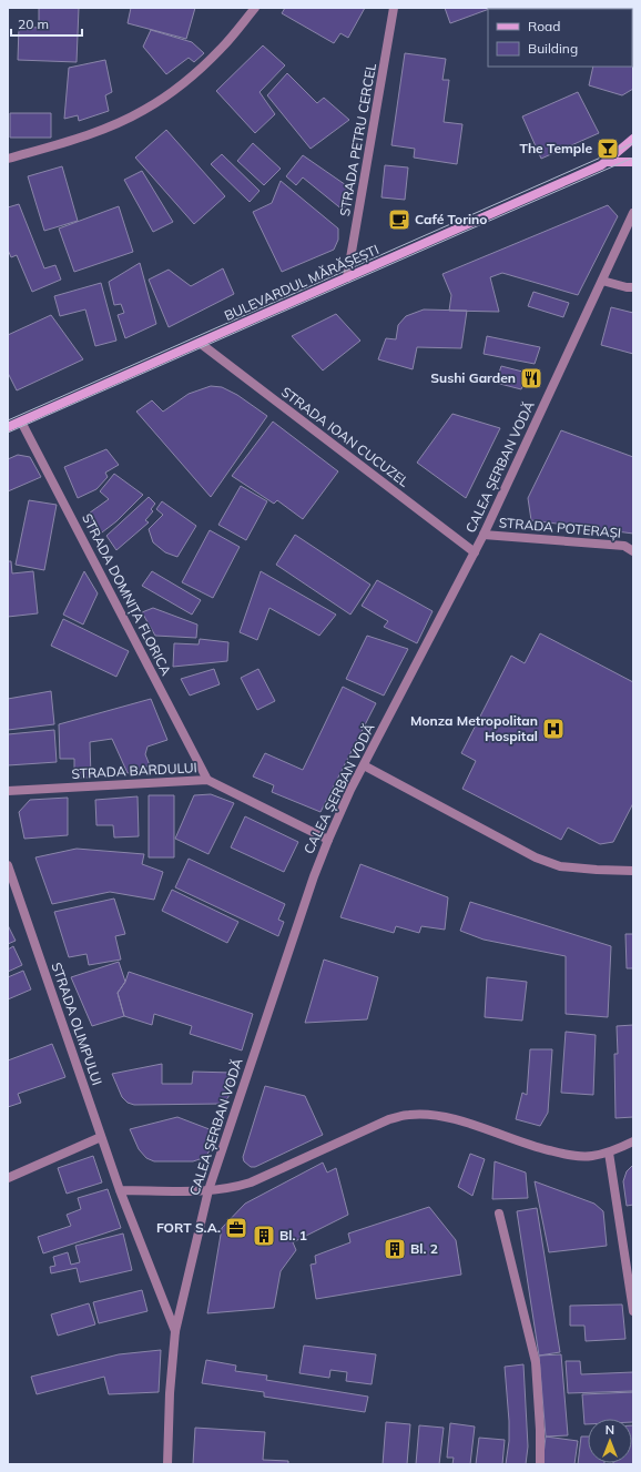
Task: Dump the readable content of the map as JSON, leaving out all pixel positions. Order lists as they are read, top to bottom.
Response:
{
  "streets": {
    "main road": ["BULEVARDUL MĂRĂȘEȘTI"],
    "street": [
      "STRADA PETRU CERCEL",
      "STRADA IOAN CUCUZEL",
      "CALEA ȘERBAN VODĂ",
      "STRADA POTERAȘI",
      "STRADA DOMNIȚA FLORICA",
      "STRADA BARDULUI",
      "STRADA OLIMPULUI"
    ]
  },
  "crossings": [
    ["STRADA PETRU CERCEL", "BULEVARDUL MĂRĂȘEȘTI"],
    ["BULEVARDUL MĂRĂȘEȘTI", "STRADA IOAN CUCUZEL"],
    ["BULEVARDUL MĂRĂȘEȘTI", "STRADA DOMNIȚA FLORICA"],
    ["STRADA IOAN CUCUZEL", "CALEA ȘERBAN VODĂ"],
    ["CALEA ȘERBAN VODĂ", "STRADA POTERAȘI"],
    ["CALEA ȘERBAN VODĂ", "STRADA BARDULUI"],
    ["CALEA ȘERBAN VODĂ", "STRADA OLIMPULUI"],
    ["STRADA DOMNIȚA FLORICA", "STRADA BARDULUI"]
  ],
  "places": {
    "bar": ["The Temple"],
    "cafe": ["Café Torino"],
    "restaurant": ["Sushi Garden"],
    "hospital": ["Monza Metropolitan Hospital"],
    "office": ["FORT S.A."],
    "building": ["Bl. 1", "Bl. 2"]
  },
  "legend": ["Road", "Building"],
  "scale_bar": "20 m",
  "north": "top"
}
